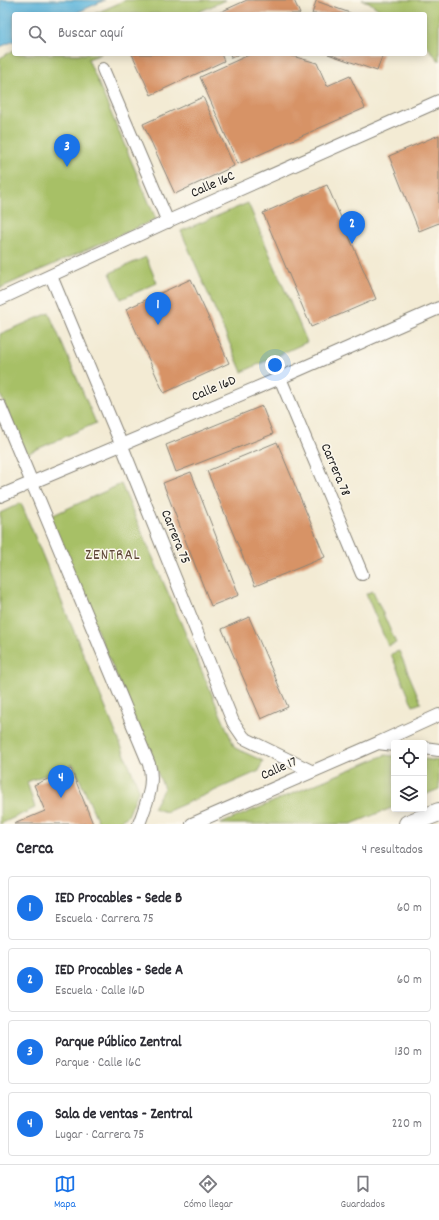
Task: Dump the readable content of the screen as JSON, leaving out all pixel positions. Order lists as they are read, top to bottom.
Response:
{
  "streets": {
    "street": [
      "Calle 16C",
      "Calle 16D",
      "Carrera 78",
      "Carrera 75",
      "Calle 17"
    ]
  },
  "crossings": [
    ["Calle 16C", "Carrera 75"],
    ["Calle 16D", "Carrera 78"],
    ["Calle 16D", "Carrera 75"],
    ["Carrera 75", "Calle 17"]
  ],
  "districts": ["ZENTRAL"],
  "page": {
    "search": "Buscar aquí",
    "pins": [
      "3",
      "2",
      "1",
      "4"
    ],
    "heading": ["Cerca", "4 resultados"],
    "list": [
      {
        "mark": "1",
        "name": "IED Procables - Sede B",
        "note": "Escuela · Carrera 75",
        "value": "60 m"
      },
      {
        "mark": "2",
        "name": "IED Procables - Sede A",
        "note": "Escuela · Calle 16D",
        "value": "60 m"
      },
      {
        "mark": "3",
        "name": "Parque Público Zentral",
        "note": "Parque · Calle 16C",
        "value": "130 m"
      },
      {
        "mark": "4",
        "name": "Sala de ventas - Zentral",
        "note": "Lugar · Carrera 75",
        "value": "220 m"
      }
    ],
    "nav": ["Mapa", "Cómo llegar", "Guardados"]
  }
}
